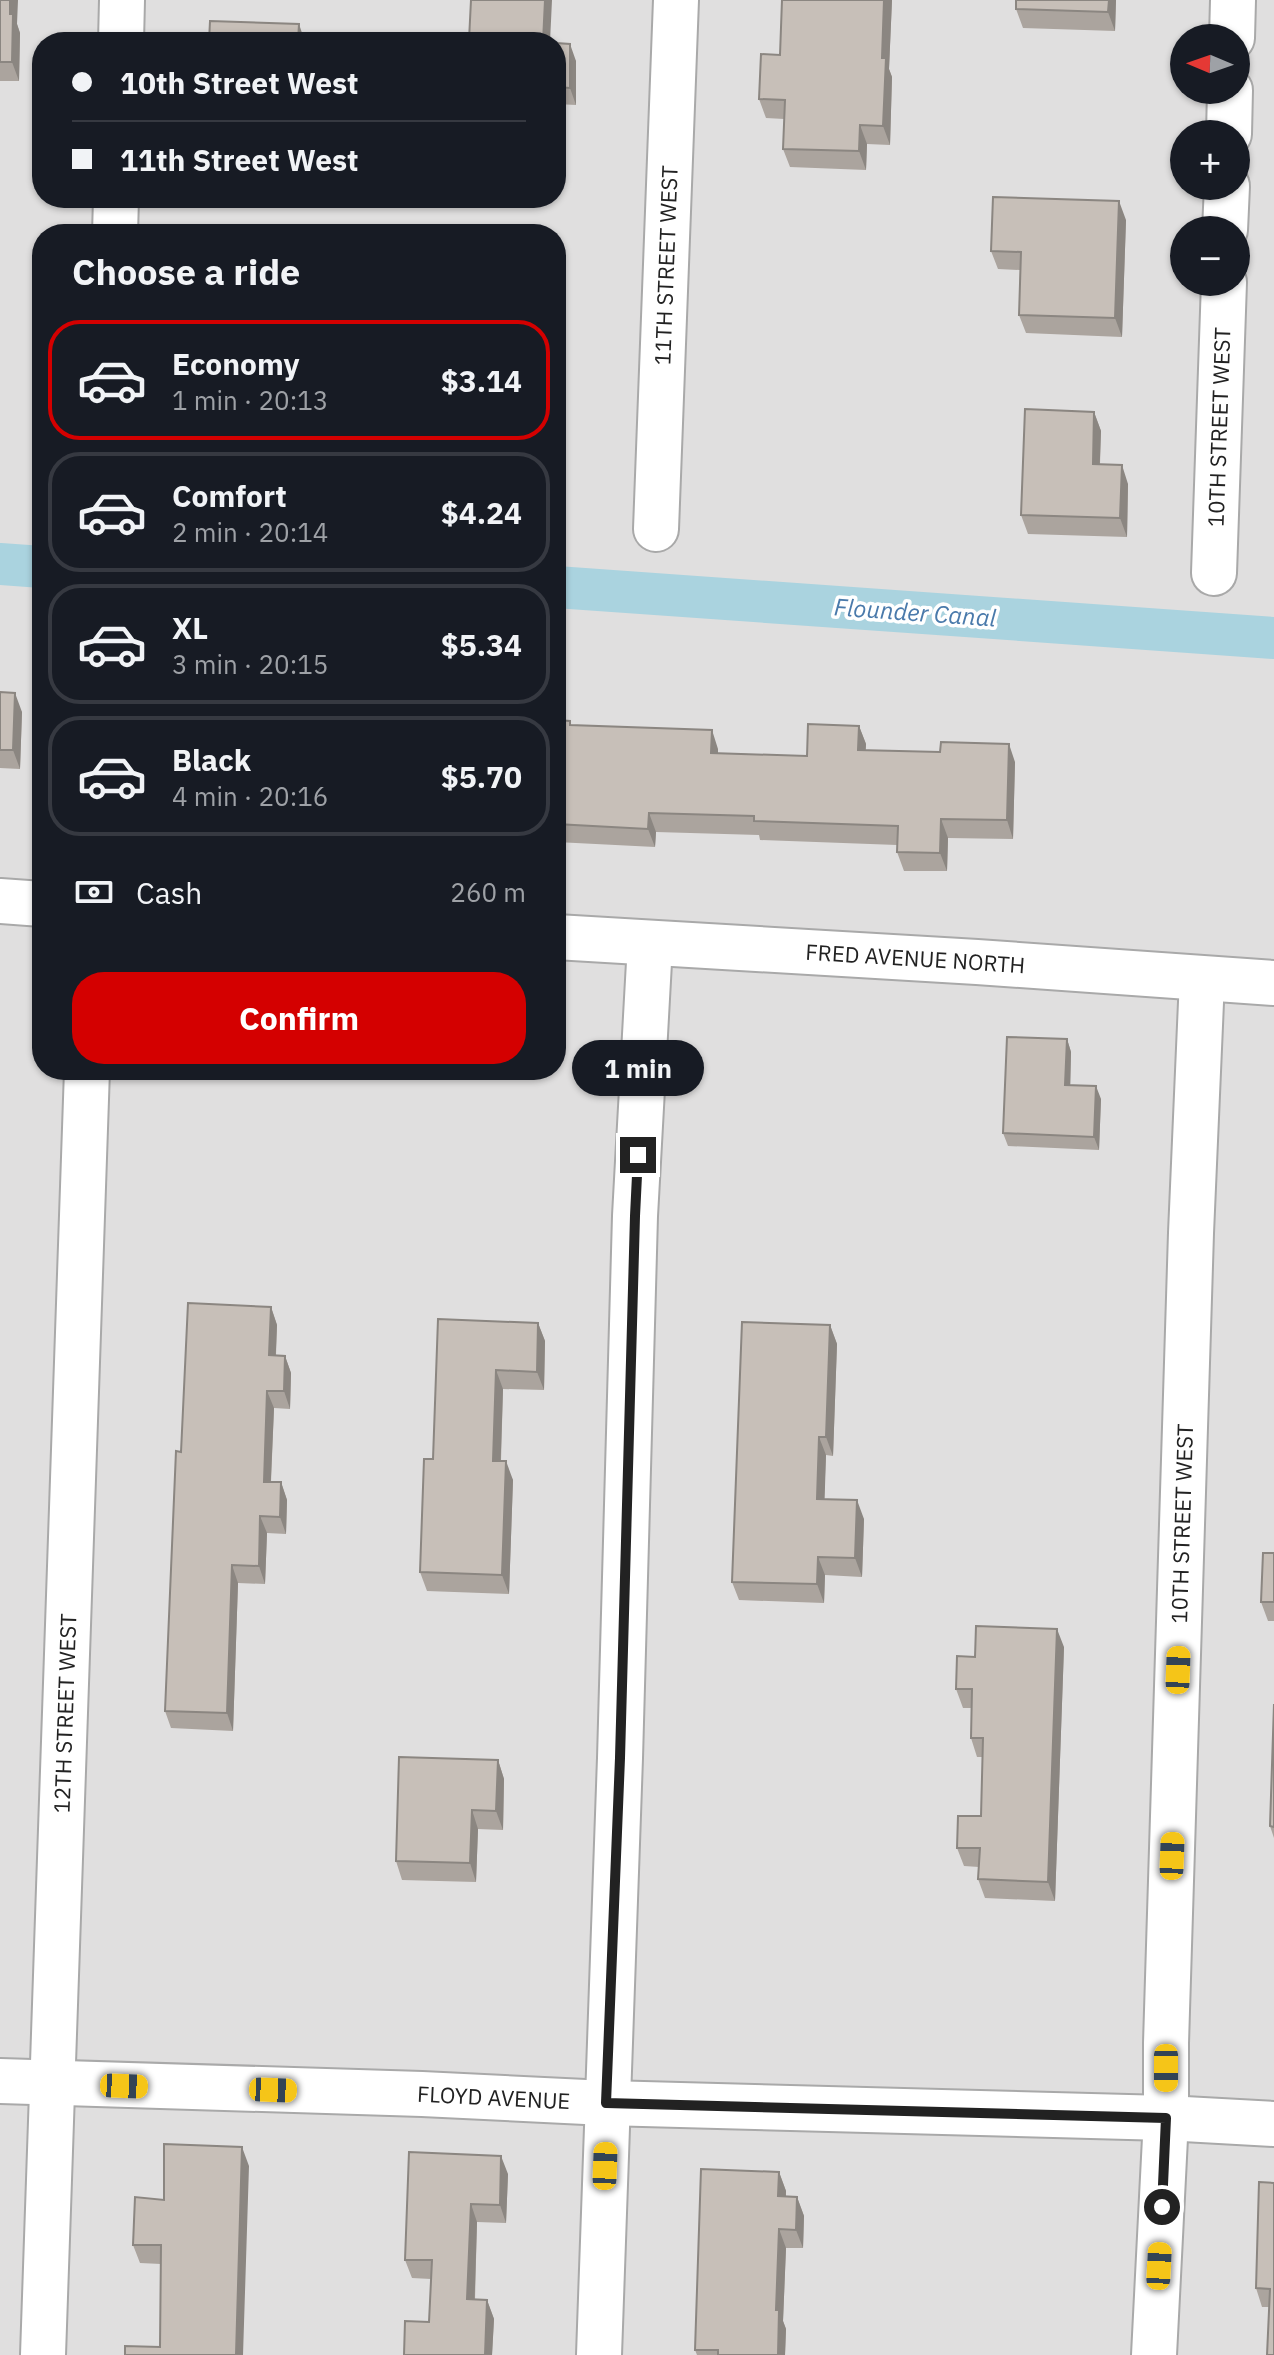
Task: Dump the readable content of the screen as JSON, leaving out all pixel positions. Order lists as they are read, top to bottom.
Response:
{
  "streets": {
    "street": [
      "11TH STREET WEST",
      "10TH STREET WEST",
      "FRED AVENUE NORTH",
      "12TH STREET WEST",
      "FLOYD AVENUE"
    ]
  },
  "crossings": [
    ["10TH STREET WEST", "FRED AVENUE NORTH"],
    ["10TH STREET WEST", "FLOYD AVENUE"],
    ["12TH STREET WEST", "FLOYD AVENUE"]
  ],
  "water": ["Flounder Canal"],
  "north": "left",
  "page": {
    "map_buttons": ["+", "−"],
    "banner": ["10th Street West", "11th Street West"],
    "heading": "Choose a ride",
    "list": [
      {
        "name": "Economy",
        "note": "1 min · 20:13",
        "value": "$3.14"
      },
      {
        "name": "Comfort",
        "note": "2 min · 20:14",
        "value": "$4.24"
      },
      {
        "name": "XL",
        "note": "3 min · 20:15",
        "value": "$5.34"
      },
      {
        "name": "Black",
        "note": "4 min · 20:16",
        "value": "$5.70"
      }
    ],
    "pay": ["Cash", "260 m"],
    "buttons": "Confirm",
    "bubble": "1 min"
  }
}
